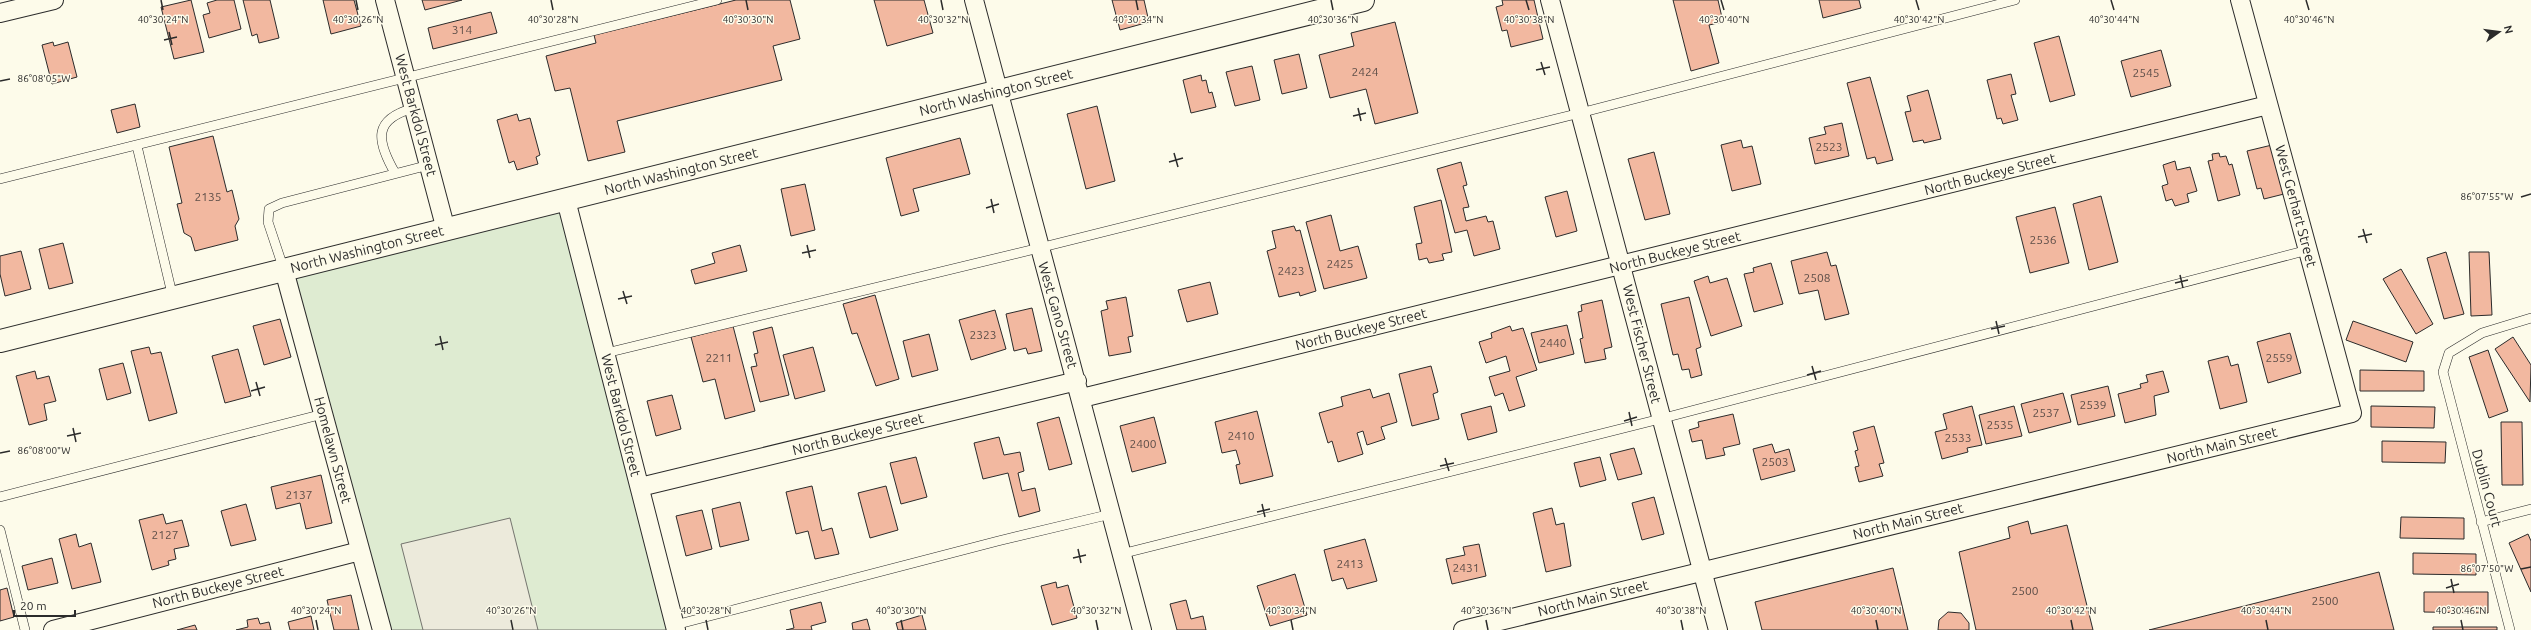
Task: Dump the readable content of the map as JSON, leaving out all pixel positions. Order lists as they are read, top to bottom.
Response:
{
  "streets": {
    "main road": ["North Washington Street"],
    "street": [
      "West Barkdol Street",
      "North Buckeye Street",
      "West Gerhart Street",
      "West Gano Street",
      "West Fischer Street",
      "North Main Street",
      "Homelawn Street"
    ],
    "lane": ["Dublin Court"]
  },
  "crossings": [
    ["North Washington Street", "West Barkdol Street"],
    ["North Washington Street", "West Gano Street"],
    ["North Washington Street", "Homelawn Street"],
    ["West Barkdol Street", "North Buckeye Street"],
    ["North Buckeye Street", "West Gerhart Street"],
    ["North Buckeye Street", "West Gano Street"],
    ["North Buckeye Street", "West Fischer Street"],
    ["North Buckeye Street", "Homelawn Street"],
    ["West Gerhart Street", "North Main Street"],
    ["West Fischer Street", "North Main Street"]
  ],
  "house_numbers": [
    "314",
    "2424",
    "2545",
    "2523",
    "2135",
    "2536",
    "2425",
    "2423",
    "2508",
    "2323",
    "2440",
    "2211",
    "2559",
    "2539",
    "2537",
    "2535",
    "2410",
    "2533",
    "2400",
    "2503",
    "2137",
    "2127",
    "2413",
    "2431",
    "2500",
    "2500"
  ],
  "scale_bar": "20 m",
  "north": "right",
  "coordinates": [
    "40°30'26\"N",
    "40°30'36\"N",
    "40°30'38\"N",
    "40°30'40\"N",
    "40°30'42\"N",
    "40°30'46\"N",
    "40°30'24\"N",
    "40°30'28\"N",
    "40°30'30\"N",
    "40°30'32\"N",
    "40°30'34\"N",
    "40°30'44\"N",
    "86°08'05\"W",
    "86°07'55\"W",
    "86°08'00\"W",
    "86°07'50\"W"
  ]
}
